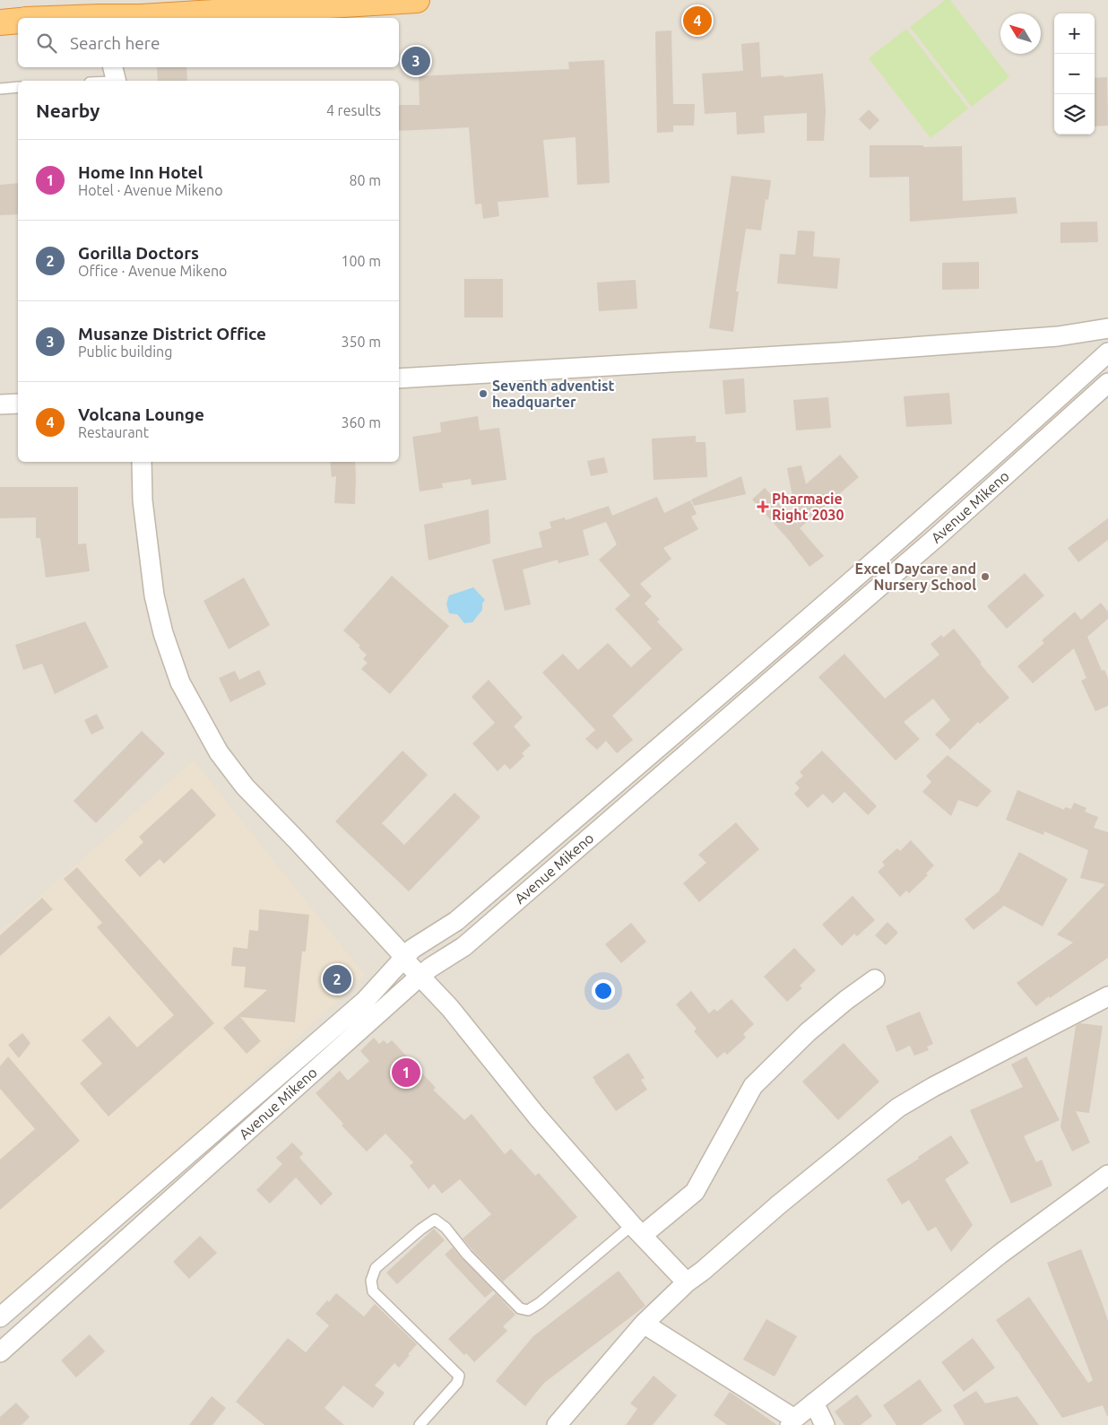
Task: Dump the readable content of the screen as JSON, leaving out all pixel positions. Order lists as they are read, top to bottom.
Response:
{
  "streets": {
    "street": ["Avenue Mikeno"]
  },
  "places": {
    "other": ["Seventh adventist headquarter", "Excel Daycare and Nursery School"],
    "health": ["Pharmacie Right 2030"]
  },
  "north": "top left",
  "page": {
    "pins": [
      "4",
      "3",
      "2",
      "1"
    ],
    "map_buttons": ["+", "−"],
    "search": "Search here",
    "heading": ["Nearby", "4 results"],
    "list": [
      {
        "mark": "1",
        "name": "Home Inn Hotel",
        "note": "Hotel · Avenue Mikeno",
        "value": "80 m"
      },
      {
        "mark": "2",
        "name": "Gorilla Doctors",
        "note": "Office · Avenue Mikeno",
        "value": "100 m"
      },
      {
        "mark": "3",
        "name": "Musanze District Office",
        "note": "Public building",
        "value": "350 m"
      },
      {
        "mark": "4",
        "name": "Volcana Lounge",
        "note": "Restaurant",
        "value": "360 m"
      }
    ]
  }
}
